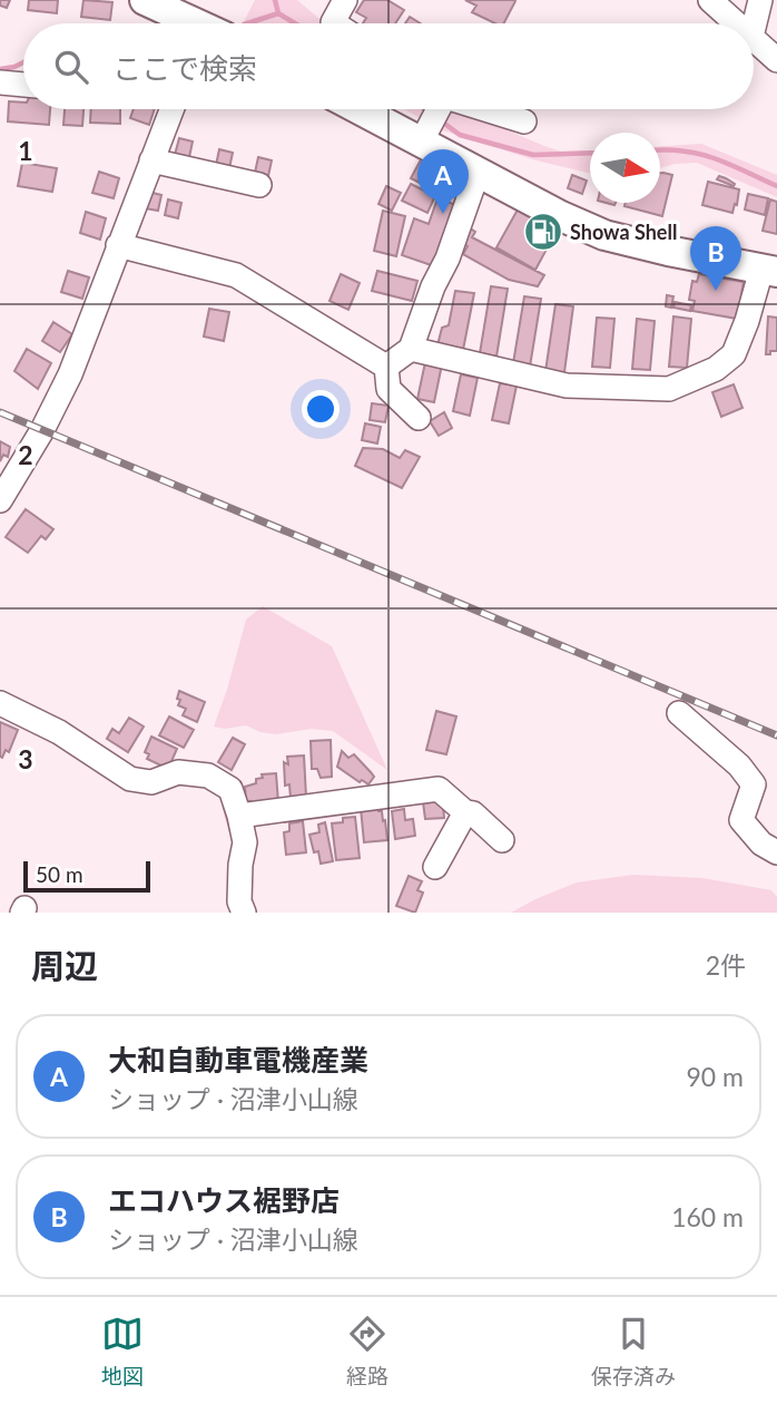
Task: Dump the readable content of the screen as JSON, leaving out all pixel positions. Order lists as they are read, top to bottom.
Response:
{
  "places": {
    "fuel station": ["Showa Shell"]
  },
  "scale_bar": "50 m",
  "north": "right",
  "page": {
    "search": "ここで検索",
    "pins": ["A", "B"],
    "scale": "50 m",
    "heading": ["周辺", "2件"],
    "list": [
      {
        "mark": "A",
        "name": "大和自動車電機産業",
        "note": "ショップ · 沼津小山線",
        "value": "90 m"
      },
      {
        "mark": "B",
        "name": "エコハウス裾野店",
        "note": "ショップ · 沼津小山線",
        "value": "160 m"
      }
    ],
    "nav": ["地図", "経路", "保存済み"]
  },
  "grid": {
    "rows": ["1", "2", "3"]
  }
}
